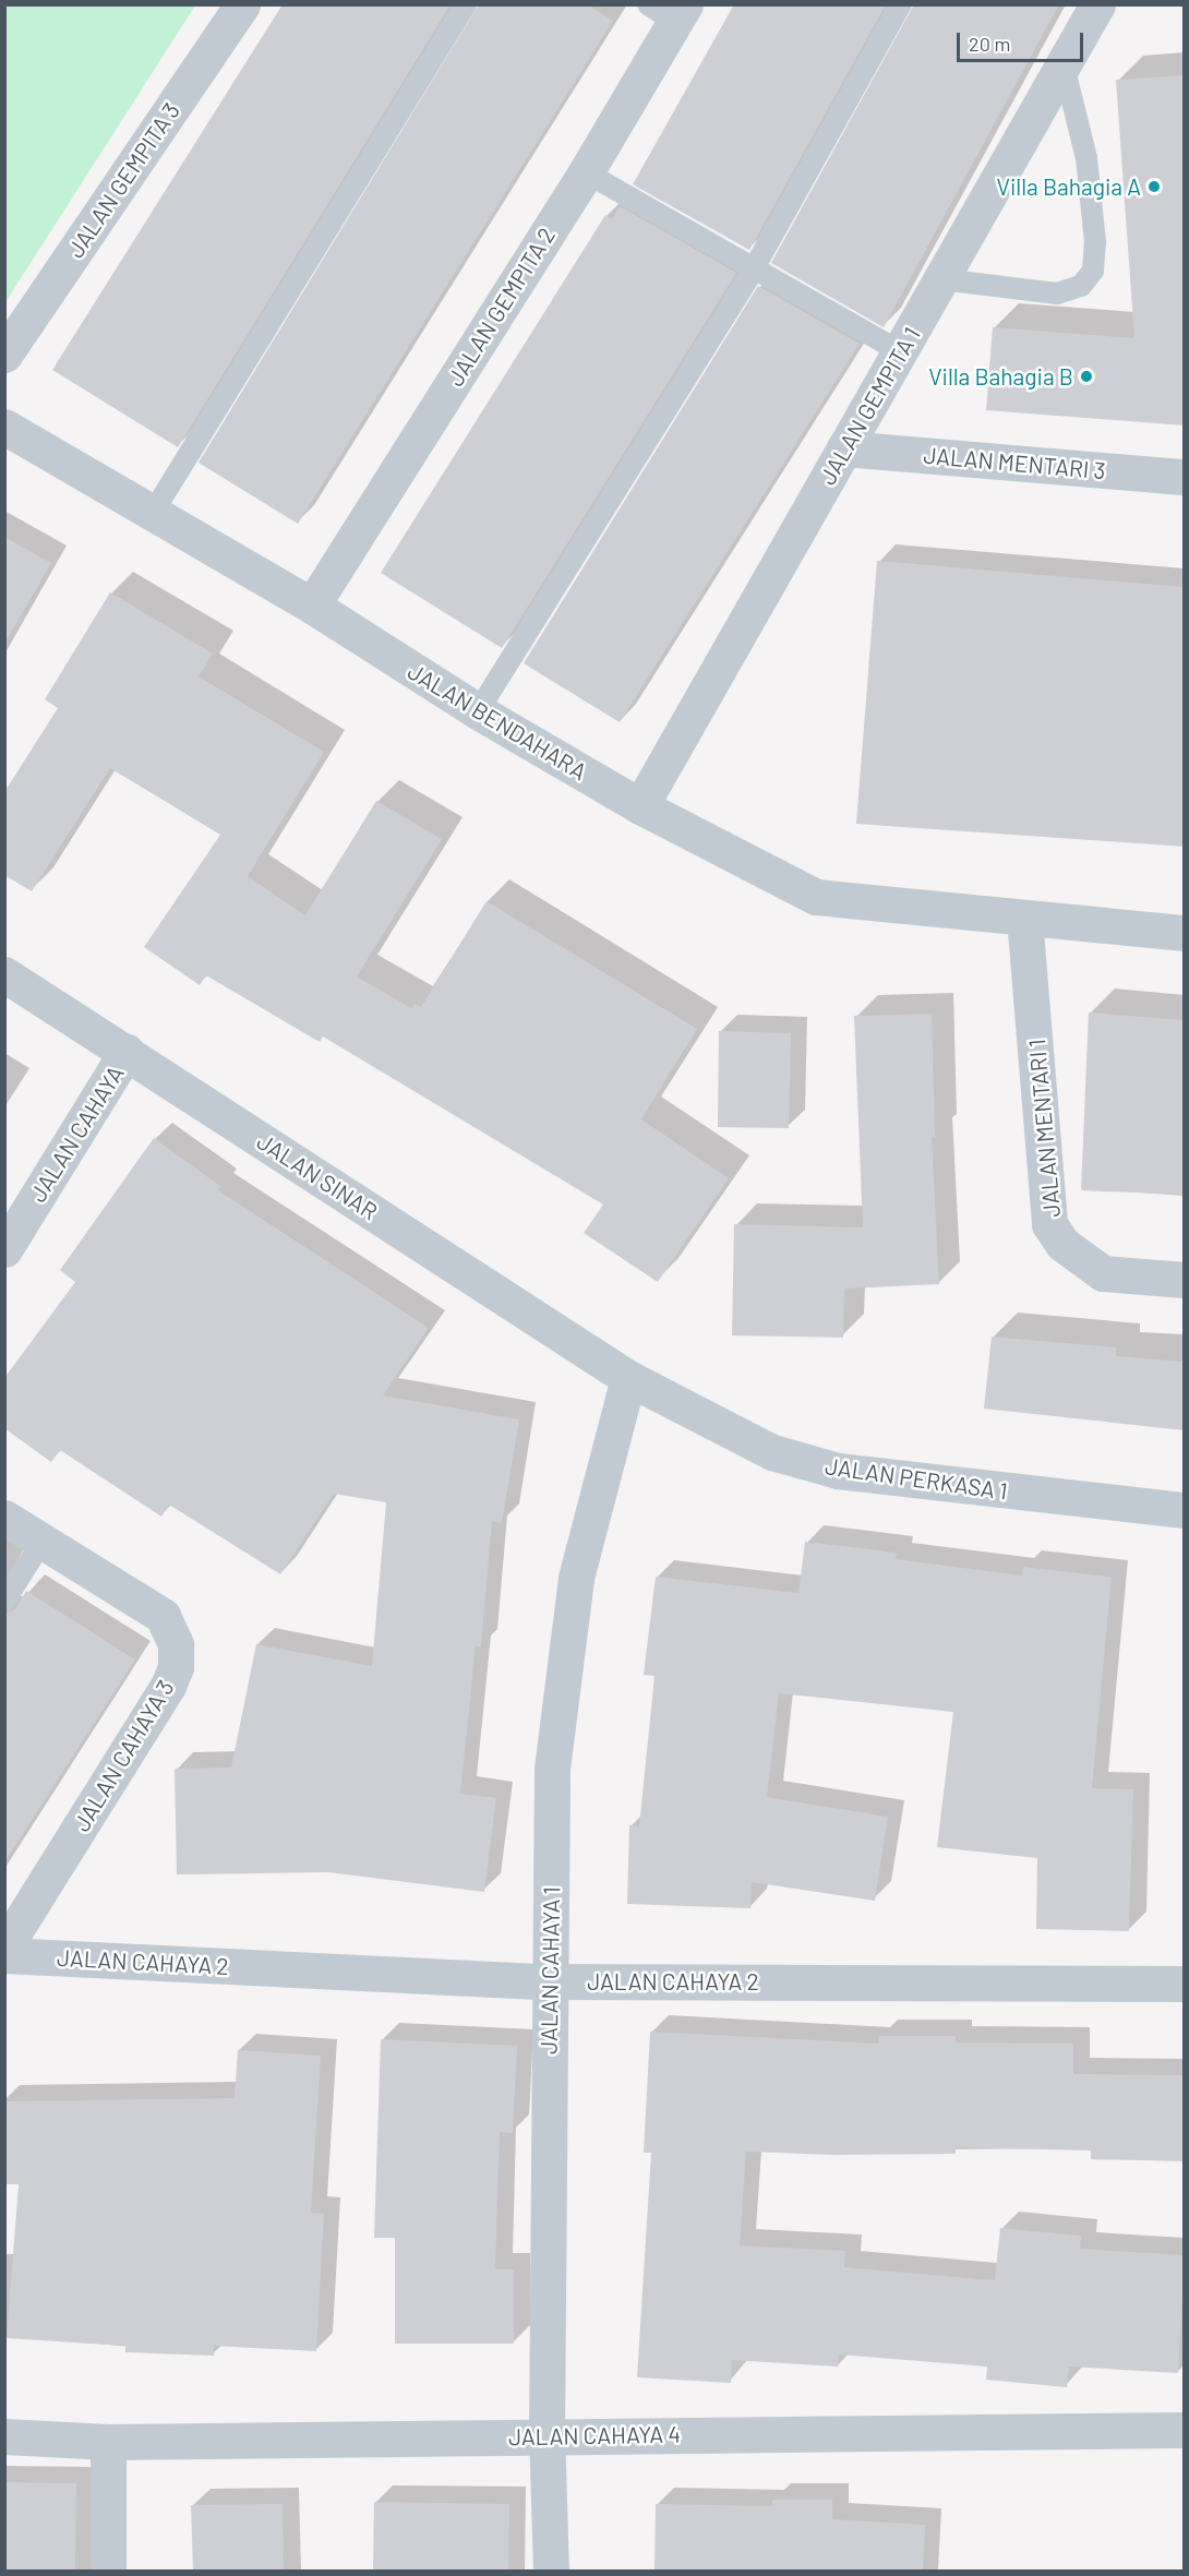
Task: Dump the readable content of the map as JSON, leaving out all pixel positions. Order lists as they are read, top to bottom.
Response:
{
  "streets": {
    "street": [
      "JALAN GEMPITA 3",
      "JALAN GEMPITA 2",
      "JALAN GEMPITA 1",
      "JALAN MENTARI 3",
      "JALAN BENDAHARA",
      "JALAN MENTARI 1",
      "JALAN CAHAYA",
      "JALAN SINAR",
      "JALAN PERKASA 1",
      "JALAN CAHAYA 3",
      "JALAN CAHAYA 2",
      "JALAN CAHAYA 1",
      "JALAN CAHAYA 4"
    ]
  },
  "crossings": [
    ["JALAN GEMPITA 2", "JALAN BENDAHARA"],
    ["JALAN GEMPITA 1", "JALAN MENTARI 3"],
    ["JALAN GEMPITA 1", "JALAN BENDAHARA"],
    ["JALAN BENDAHARA", "JALAN MENTARI 1"],
    ["JALAN CAHAYA", "JALAN SINAR"],
    ["JALAN SINAR", "JALAN PERKASA 1"],
    ["JALAN SINAR", "JALAN CAHAYA 1"],
    ["JALAN PERKASA 1", "JALAN CAHAYA 1"],
    ["JALAN CAHAYA 2", "JALAN CAHAYA 1"],
    ["JALAN CAHAYA 1", "JALAN CAHAYA 4"]
  ],
  "places": ["Villa Bahagia A", "Villa Bahagia B"],
  "scale_bar": "20 m"
}
